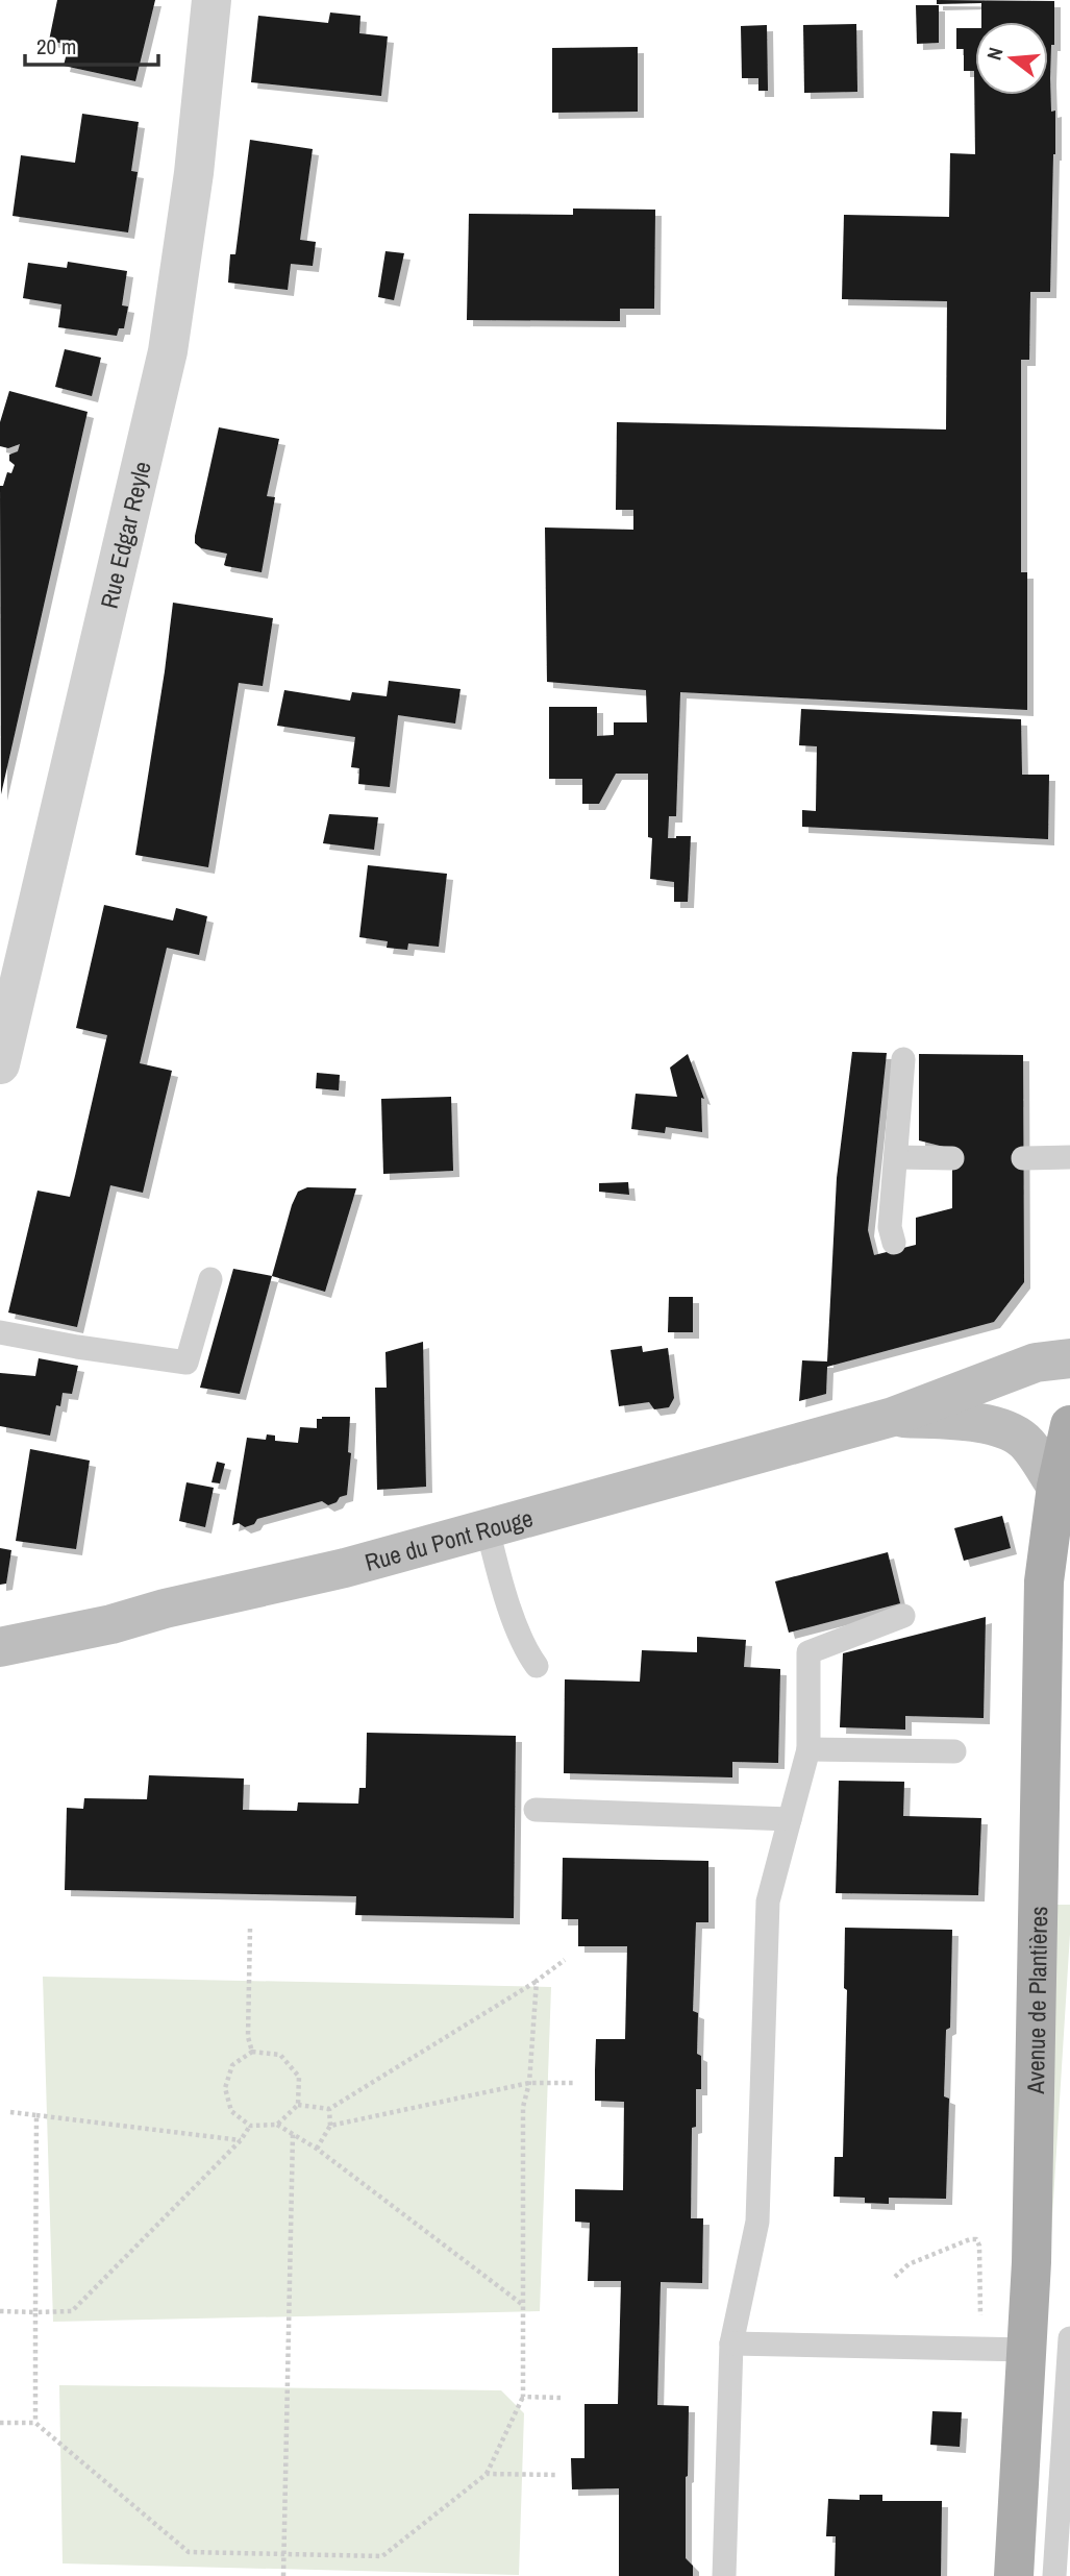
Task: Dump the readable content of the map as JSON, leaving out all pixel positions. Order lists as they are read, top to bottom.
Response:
{
  "streets": {
    "main road": ["Rue du Pont Rouge", "Avenue de Plantières"],
    "street": ["Rue Edgar Reyle"]
  },
  "crossings": [
    ["Rue du Pont Rouge", "Avenue de Plantières"]
  ],
  "scale_bar": "20 m",
  "north": "left"
}
